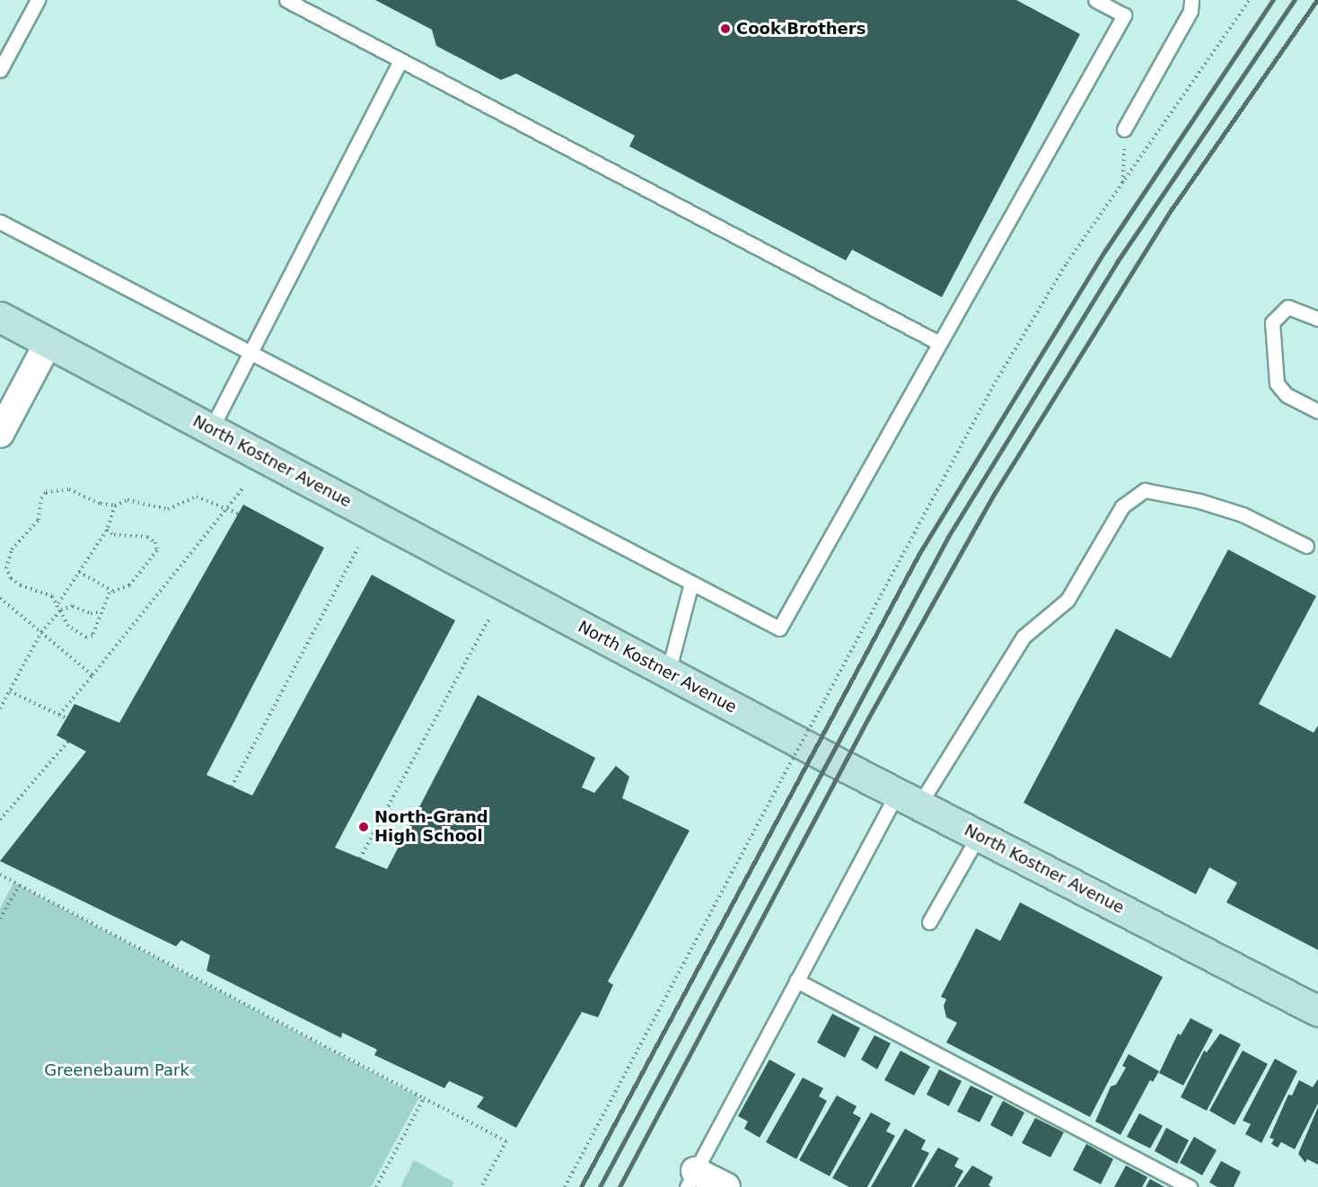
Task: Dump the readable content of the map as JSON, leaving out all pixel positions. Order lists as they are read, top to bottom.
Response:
{
  "streets": {
    "street": ["North Kostner Avenue"]
  },
  "parks": ["Greenebaum Park"],
  "places": ["Cook Brothers", "North-Grand High School"]
}
